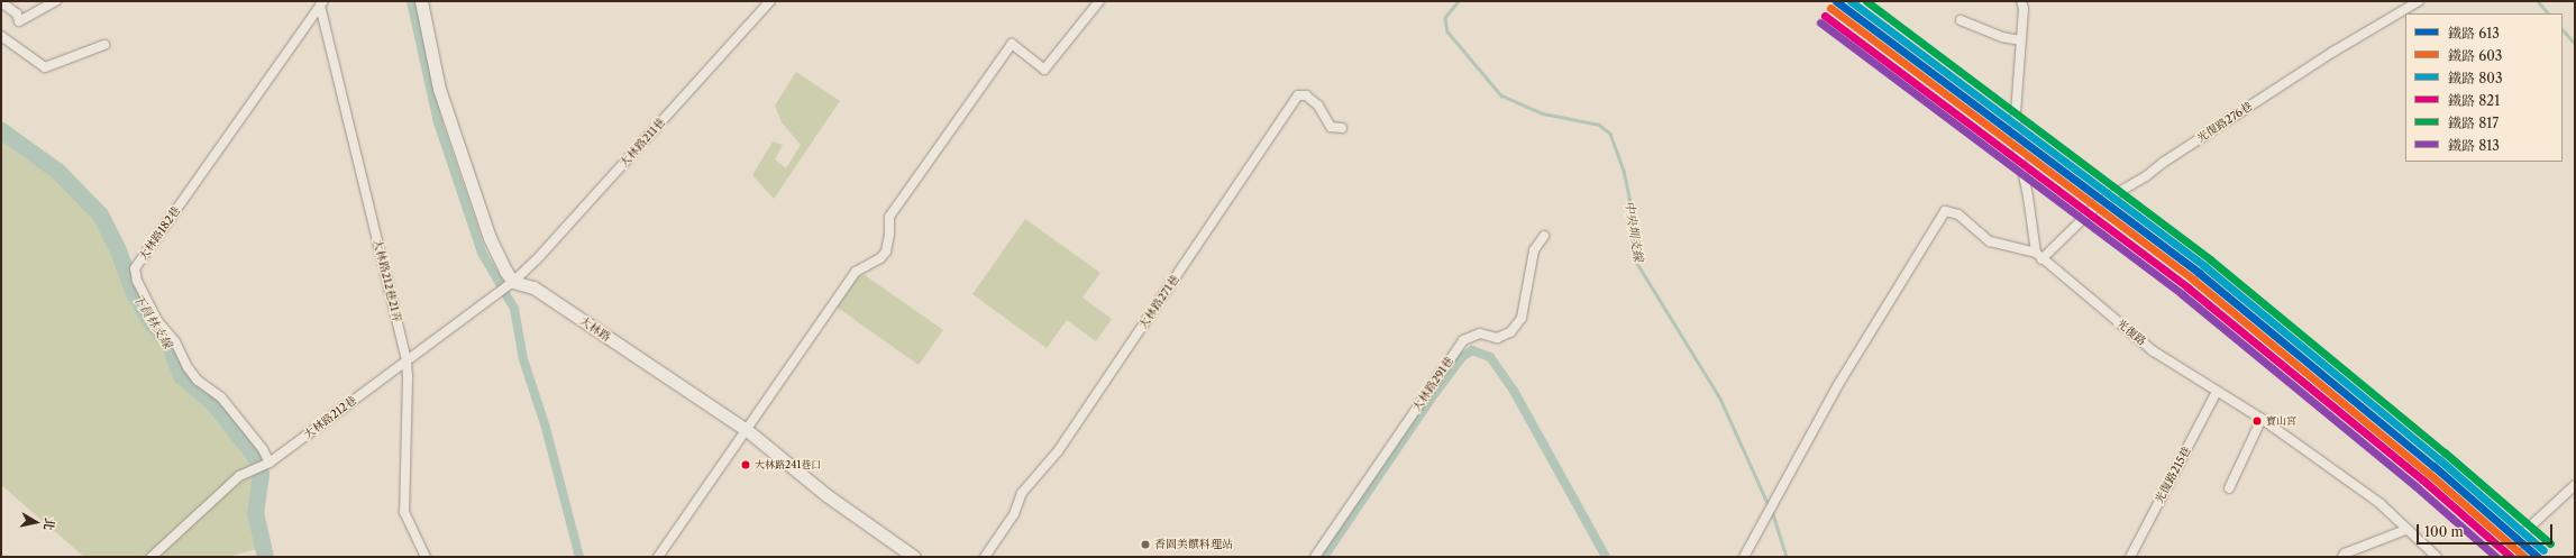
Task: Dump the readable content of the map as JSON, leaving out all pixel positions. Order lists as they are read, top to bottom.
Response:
{
  "streets": {
    "street": [
      "光復路276巷",
      "大林路211巷",
      "大林路182巷",
      "大林路212巷21弄",
      "大林路271巷",
      "大林路",
      "光復路",
      "大林路291巷",
      "大林路212巷",
      "光復路215巷"
    ]
  },
  "crossings": [
    ["光復路276巷", "光復路"],
    ["大林路211巷", "大林路"],
    ["大林路211巷", "大林路212巷"],
    ["大林路182巷", "大林路212巷21弄"],
    ["大林路182巷", "大林路212巷"],
    ["大林路212巷21弄", "大林路212巷"],
    ["大林路", "大林路212巷"],
    ["光復路", "光復路215巷"]
  ],
  "water": ["中央圳支線", "下員林支線"],
  "places": ["寶山宮", "大林路241巷口", "香園美饌料理站"],
  "lines": [
    "rail line 613",
    "rail line 803",
    "rail line 817",
    "rail line 603",
    "rail line 821",
    "rail line 813"
  ],
  "legend": [
    "鐵路 613",
    "鐵路 603",
    "鐵路 803",
    "鐵路 821",
    "鐵路 817",
    "鐵路 813"
  ],
  "scale_bar": "100 m",
  "north": "right"
}
